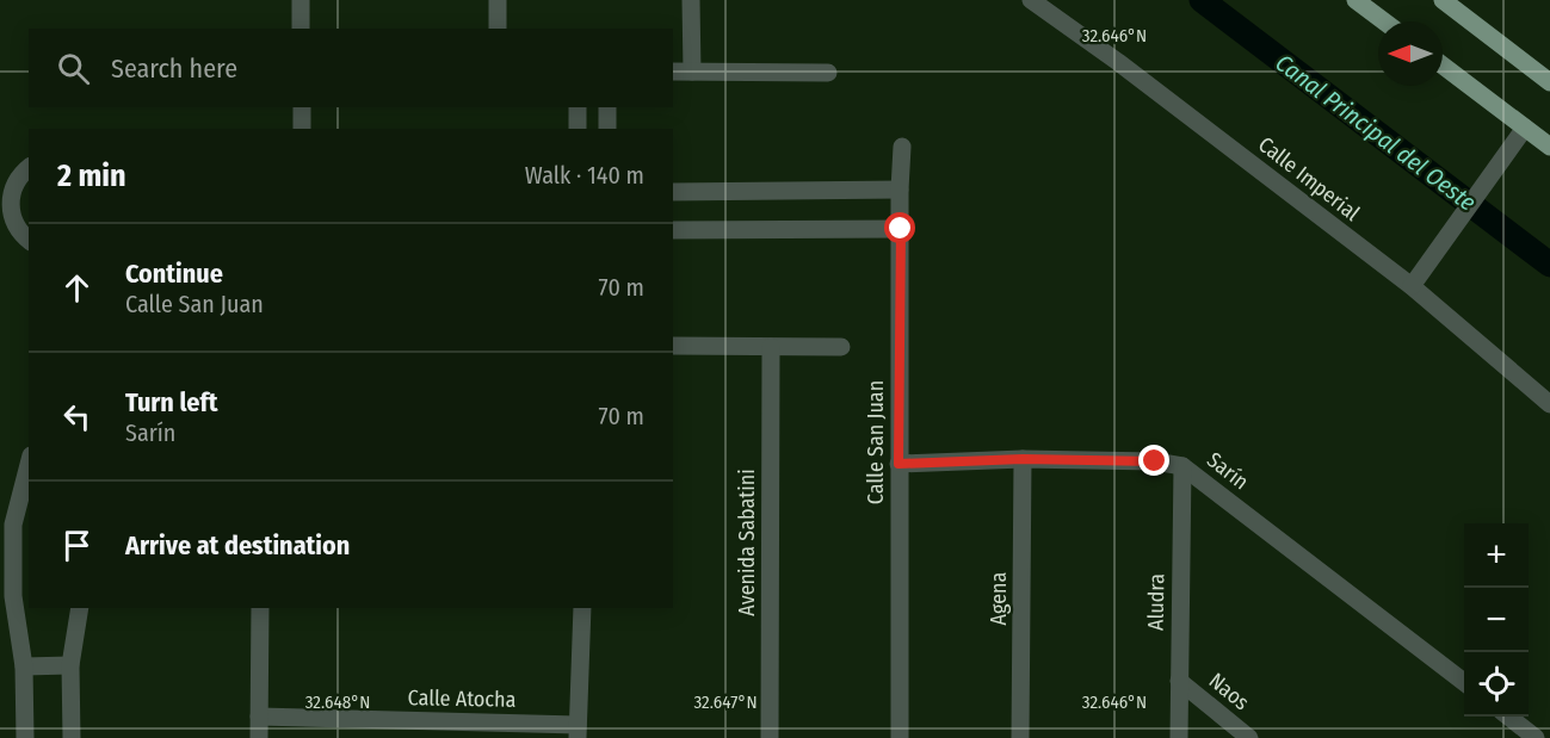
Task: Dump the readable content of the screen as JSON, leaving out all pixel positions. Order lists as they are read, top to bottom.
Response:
{
  "streets": {
    "street": [
      "Calle Imperial",
      "Calle San Juan",
      "Sarín",
      "Avenida Sabatini",
      "Agena",
      "Aludra",
      "Naos",
      "Calle Atocha"
    ]
  },
  "crossings": [
    ["Calle San Juan", "Sarín"],
    ["Sarín", "Agena"],
    ["Sarín", "Aludra"],
    ["Aludra", "Naos"]
  ],
  "water": ["Canal Principal del Oeste"],
  "north": "left",
  "page": {
    "search": "Search here",
    "heading": ["2 min", "Walk · 140 m"],
    "list": [
      ["Continue", "Calle San Juan", "70 m"],
      ["Turn left", "Sarín", "70 m"],
      "Arrive at destination"
    ],
    "map_buttons": ["+", "−"]
  },
  "coordinates": ["32.646°N", "32.648°N", "32.647°N"]
}
